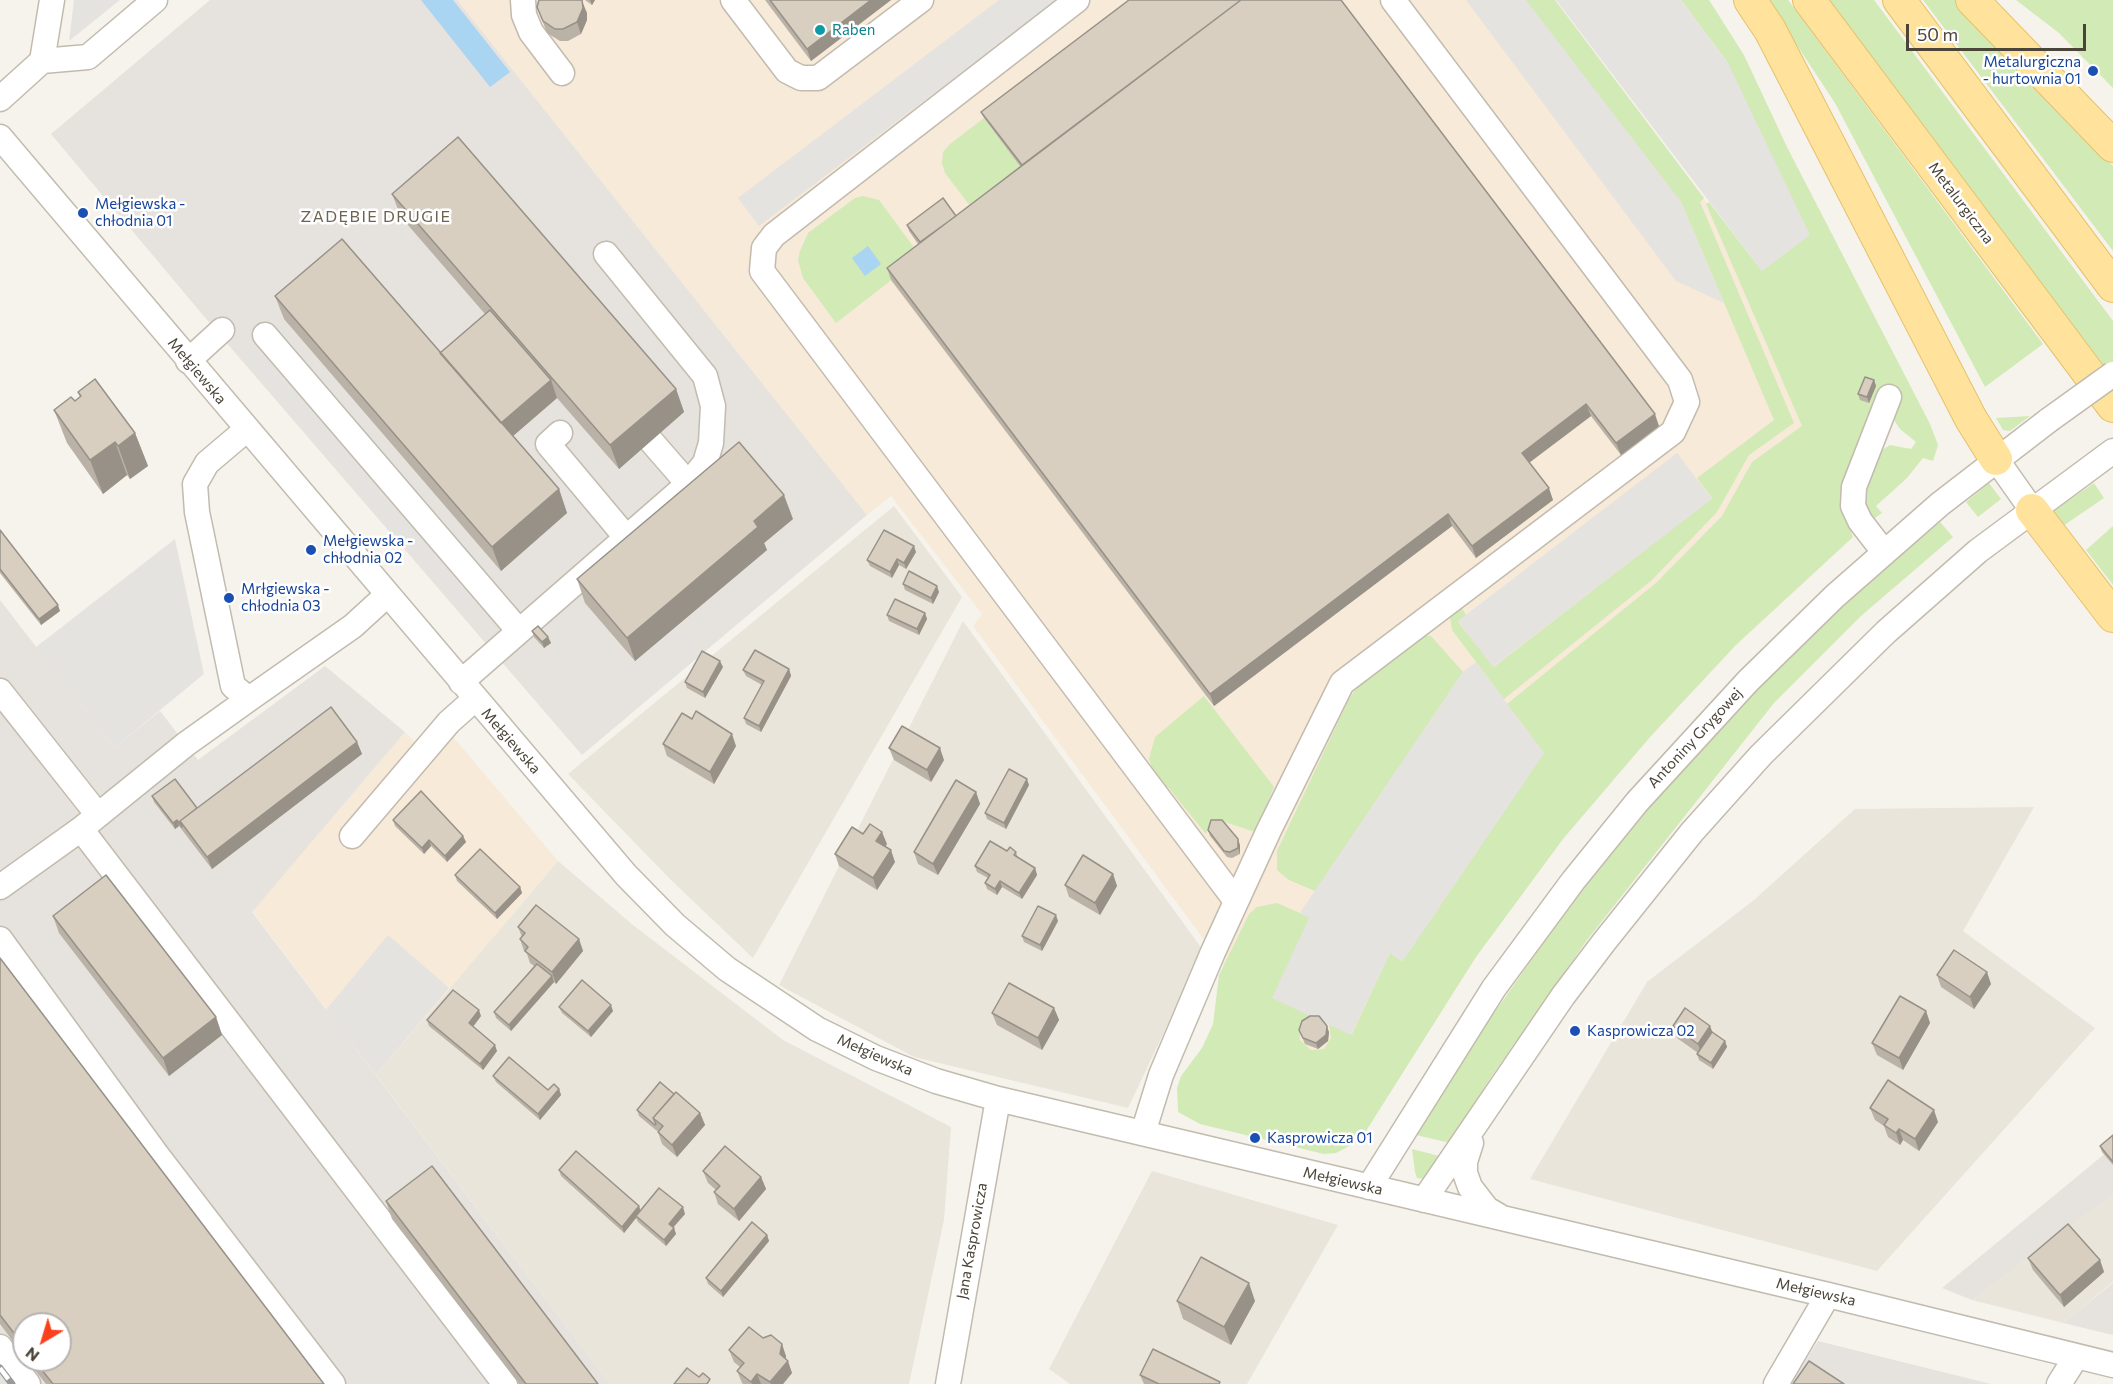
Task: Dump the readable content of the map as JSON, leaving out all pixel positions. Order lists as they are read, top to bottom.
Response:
{
  "streets": {
    "main road": ["Metalurgiczna"],
    "street": ["Mełgiewska", "Antoniny Grygowej", "Jana Kasprowicza"]
  },
  "crossings": [
    ["Mełgiewska", "Antoniny Grygowej"],
    ["Mełgiewska", "Jana Kasprowicza"]
  ],
  "districts": ["ZADĘBIE DRUGIE"],
  "places": [
    "Raben",
    "Metalurgiczna - hurtownia 01",
    "Mełgiewska - chłodnia 01",
    "Mełgiewska - chłodnia 02",
    "Mrłgiewska - chłodnia 03",
    "Kasprowicza 02",
    "Kasprowicza 01"
  ],
  "scale_bar": "50 m",
  "north": "bottom left"
}
